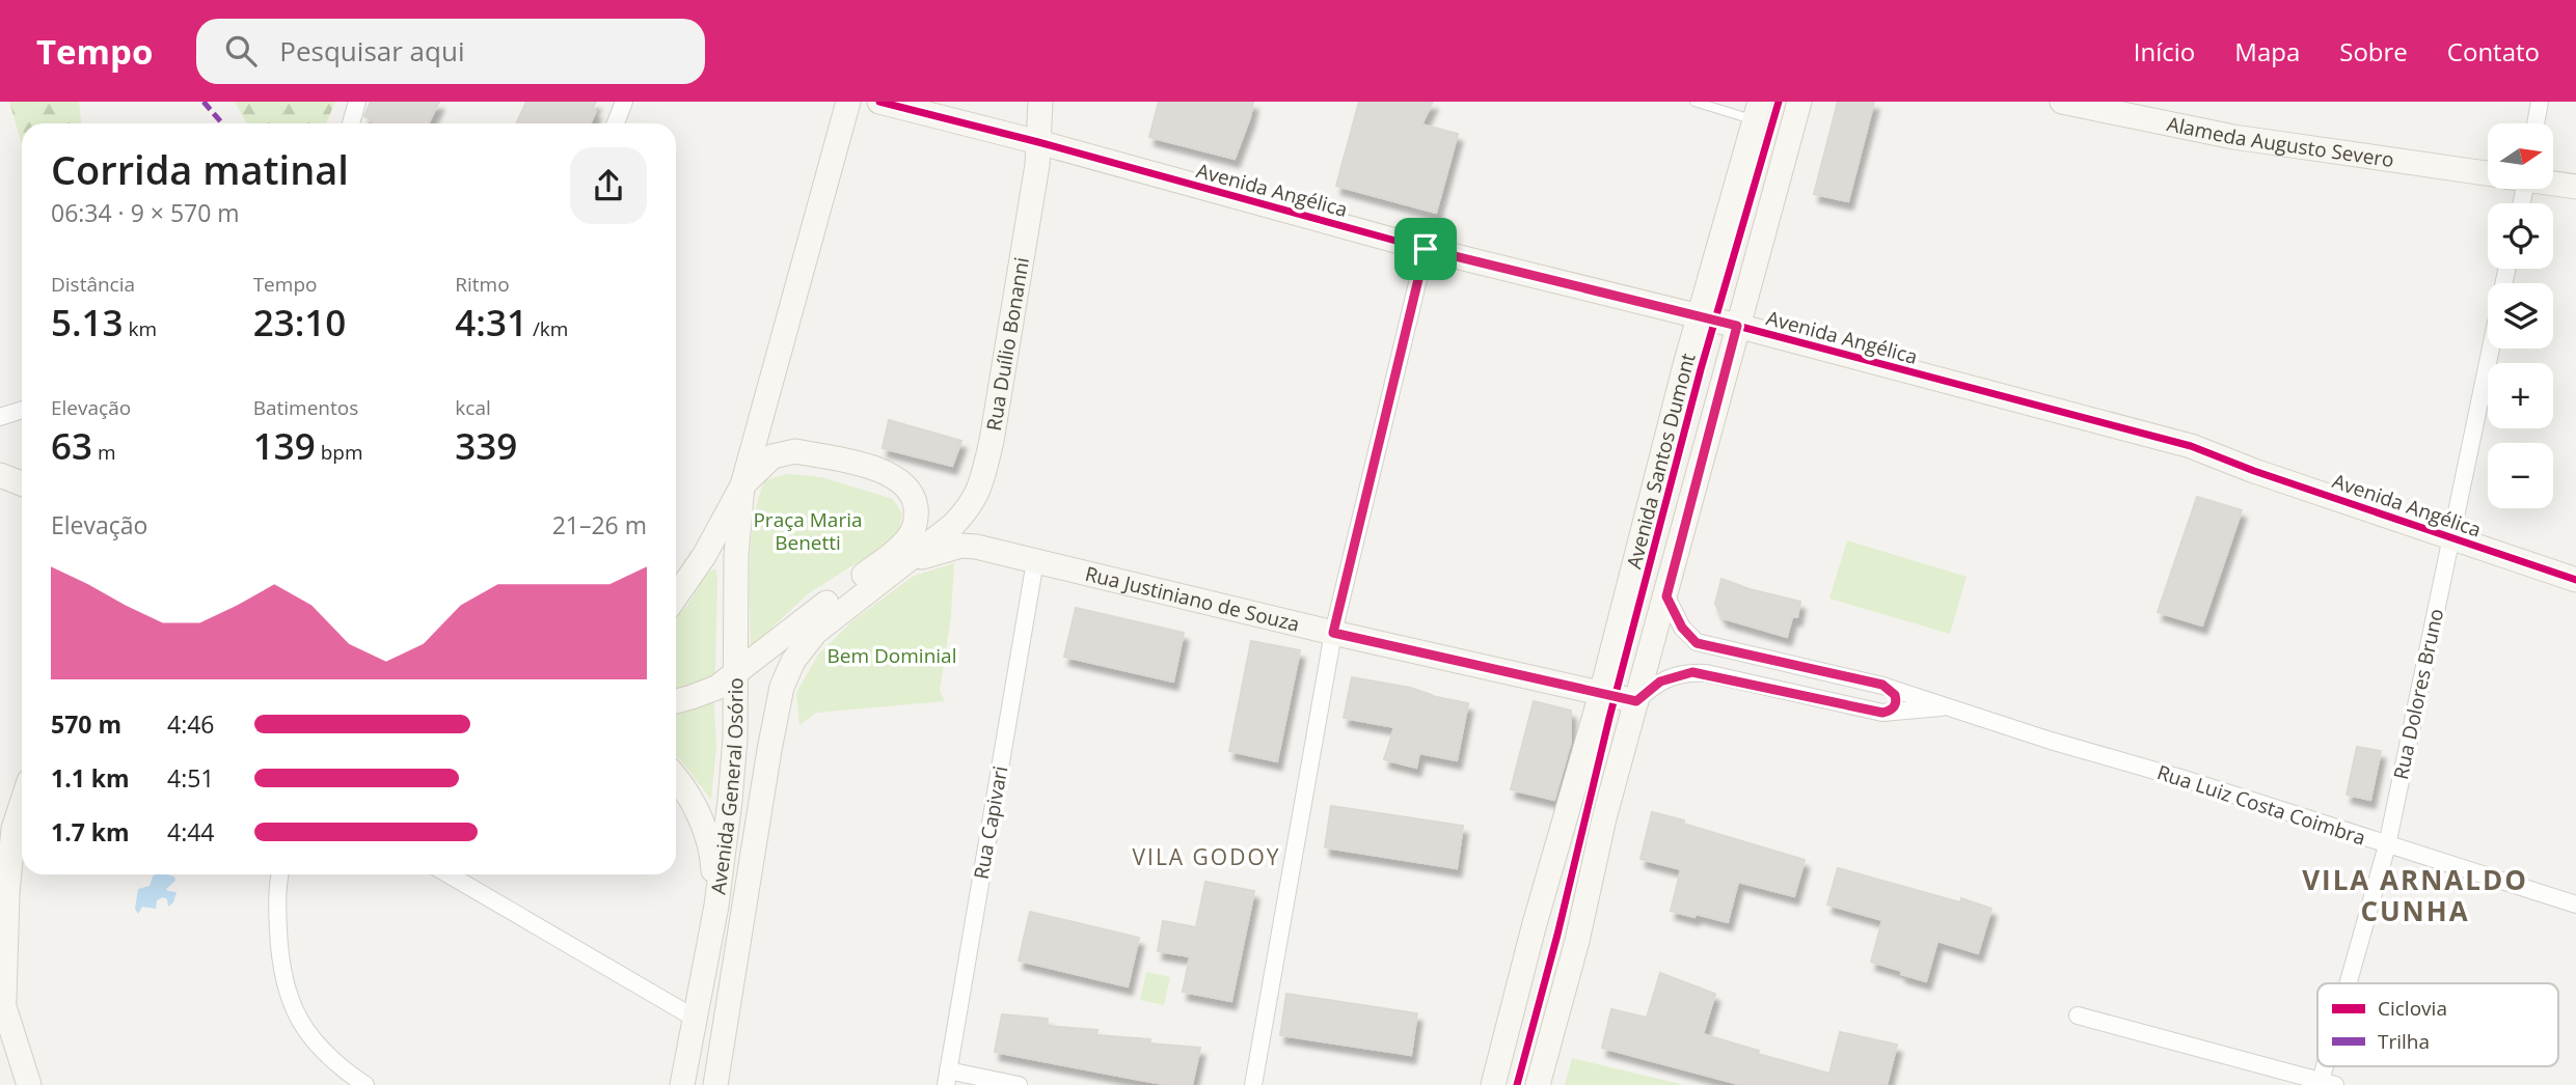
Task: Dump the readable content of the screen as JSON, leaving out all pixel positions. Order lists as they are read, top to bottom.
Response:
{
  "streets": {
    "main road": [
      "Alameda Augusto Severo",
      "Avenida Angélica",
      "Rua Duílio Bonanni",
      "Avenida Santos Dumont",
      "Rua Justiniano de Souza",
      "Avenida General Osório"
    ],
    "street": ["Rua Dolores Bruno", "Rua Luiz Costa Coimbra", "Rua Capivari"]
  },
  "crossings": [
    ["Avenida Angélica", "Rua Duílio Bonanni"],
    ["Avenida Angélica", "Avenida Santos Dumont"],
    ["Avenida Angélica", "Rua Dolores Bruno"],
    ["Rua Duílio Bonanni", "Rua Justiniano de Souza"],
    ["Rua Duílio Bonanni", "Avenida General Osório"],
    ["Avenida Santos Dumont", "Rua Justiniano de Souza"],
    ["Avenida Santos Dumont", "Rua Luiz Costa Coimbra"],
    ["Rua Justiniano de Souza", "Avenida General Osório"],
    ["Rua Justiniano de Souza", "Rua Capivari"],
    ["Rua Dolores Bruno", "Rua Luiz Costa Coimbra"]
  ],
  "districts": ["VILA GODOY", "VILA ARNALDO CUNHA"],
  "parks": ["Praça Maria Benetti", "Bem Dominial"],
  "legend": ["Ciclovia", "Trilha"],
  "north": "right",
  "page": {
    "header": "Tempo",
    "search": "Pesquisar aqui",
    "nav": [
      "Início",
      "Mapa",
      "Sobre",
      "Contato"
    ],
    "map_buttons": ["+", "−"],
    "heading": ["Corrida matinal", "06:34 · 9 × 570 m"],
    "stats": [
      ["Distância", "5.13 km"],
      ["Tempo", "23:10"],
      ["Ritmo", "4:31 /km"],
      ["Elevação", "63 m"],
      ["Batimentos", "139 bpm"],
      ["kcal", "339"]
    ],
    "chart": ["Elevação", "21–26 m"],
    "list": [
      {
        "name": "570 m",
        "note": "4:46"
      },
      {
        "name": "1.1 km",
        "note": "4:51"
      },
      {
        "name": "1.7 km",
        "note": "4:44"
      }
    ]
  }
}
